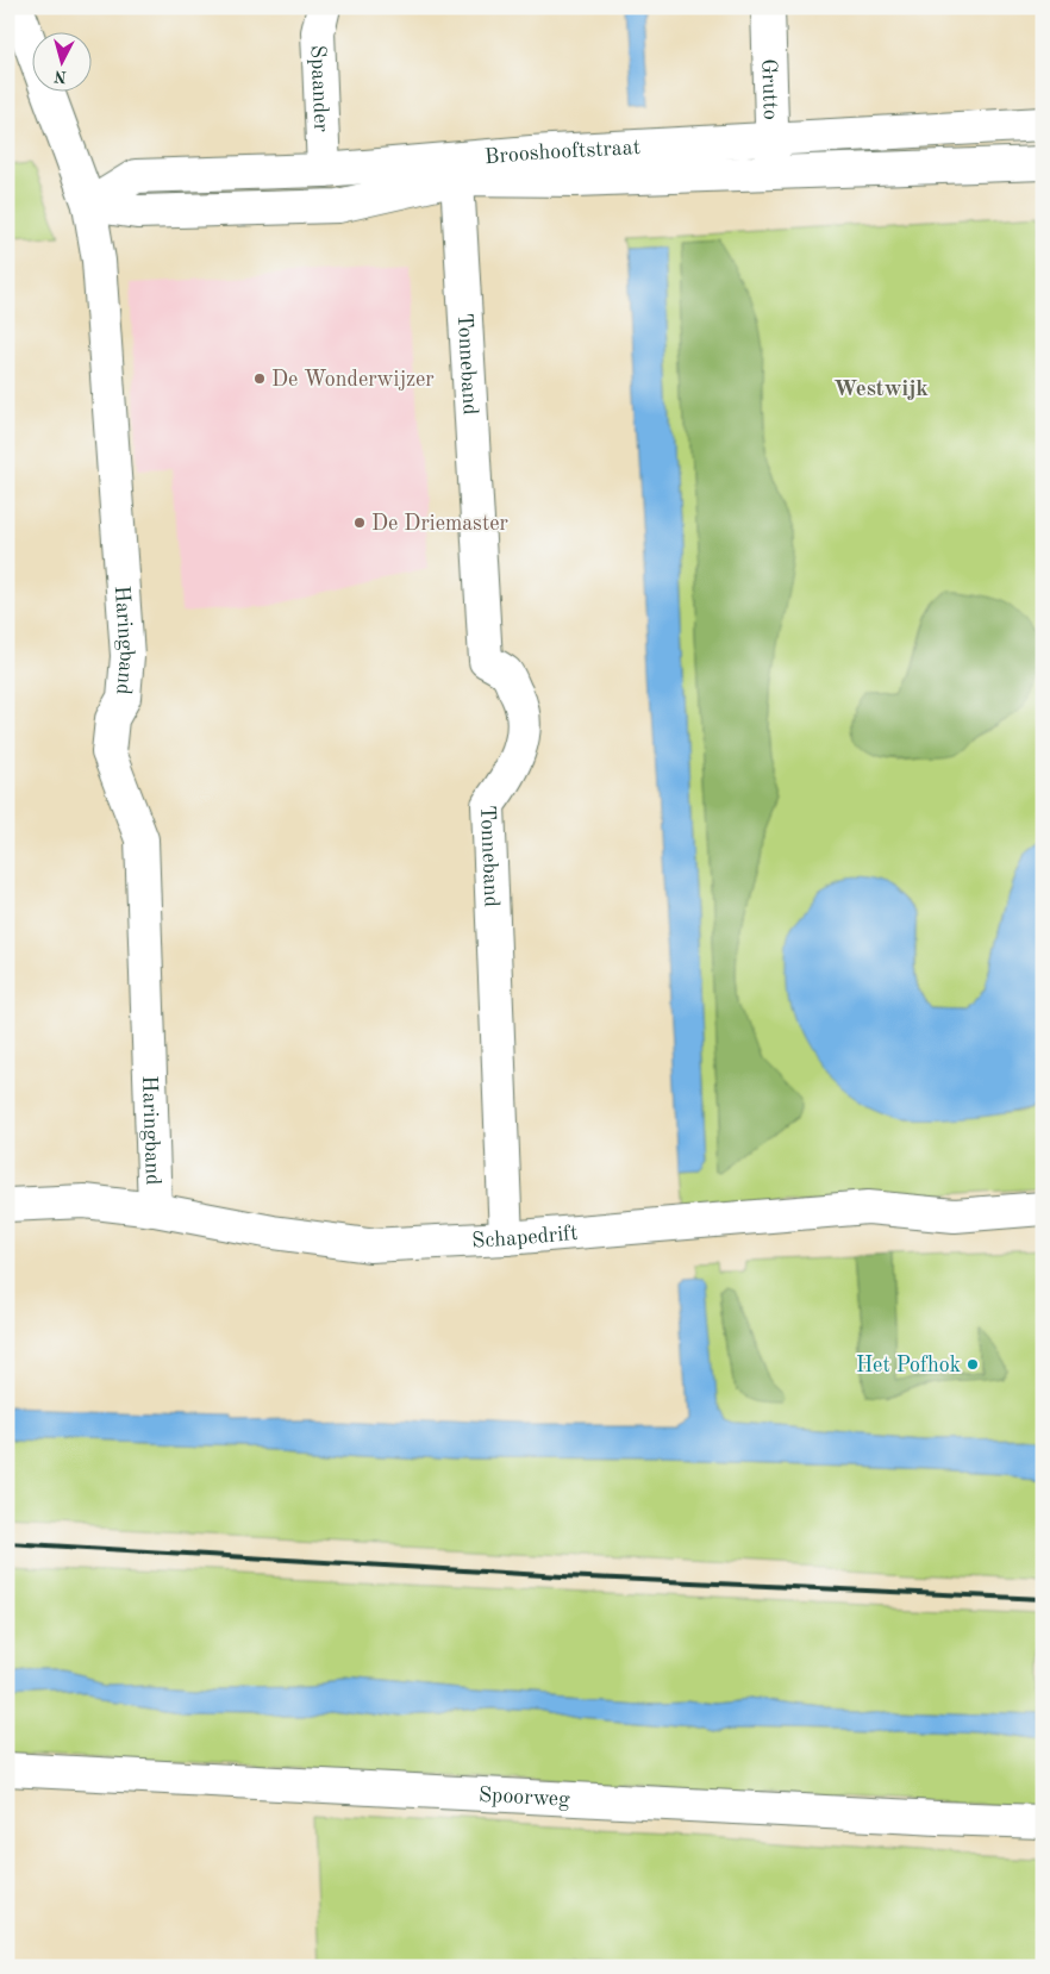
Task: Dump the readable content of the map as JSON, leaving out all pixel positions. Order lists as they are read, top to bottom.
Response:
{
  "streets": {
    "street": [
      "Spaander",
      "Grutto",
      "Brooshooftstraat",
      "Tonneband",
      "Haringband",
      "Schapedrift",
      "Spoorweg"
    ]
  },
  "crossings": [
    ["Spaander", "Brooshooftstraat"],
    ["Grutto", "Brooshooftstraat"],
    ["Brooshooftstraat", "Tonneband"],
    ["Brooshooftstraat", "Haringband"],
    ["Tonneband", "Schapedrift"],
    ["Haringband", "Schapedrift"]
  ],
  "districts": ["Westwijk"],
  "places": ["De Wonderwijzer", "De Driemaster", "Het Pofhok"],
  "north": "bottom"
}
